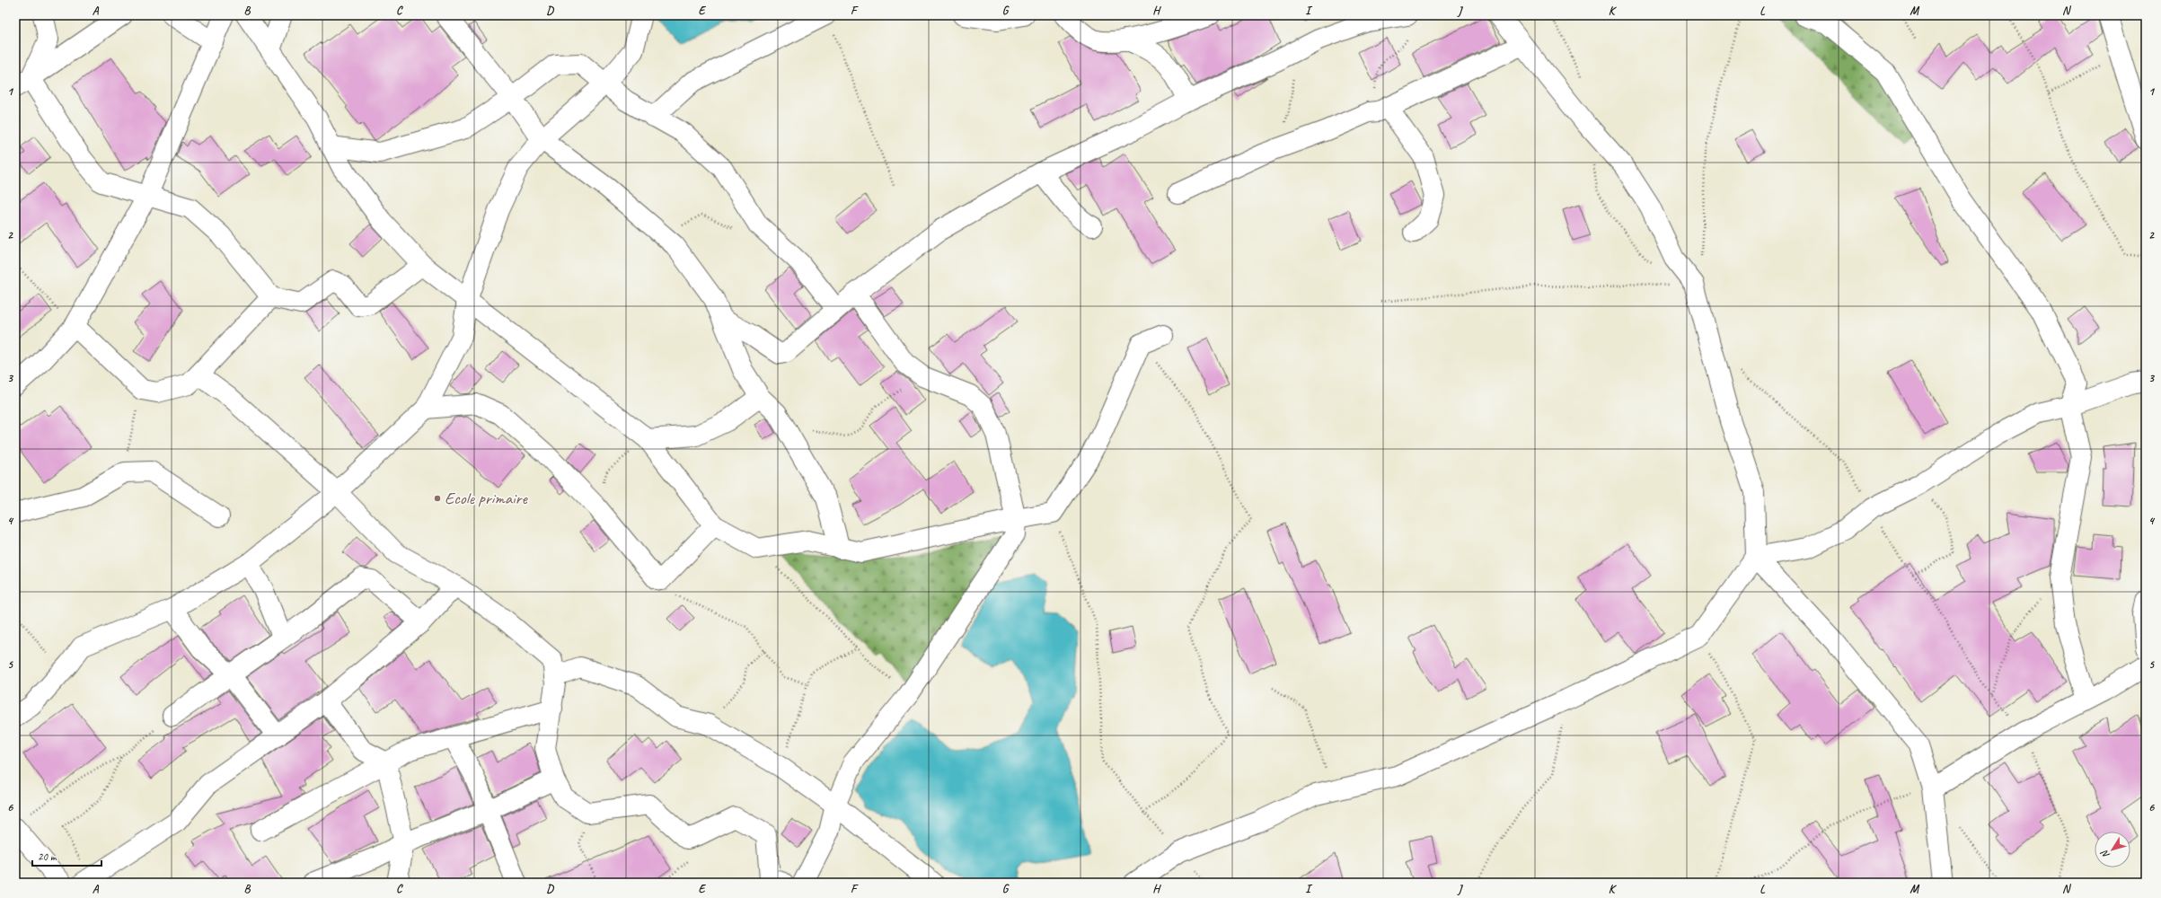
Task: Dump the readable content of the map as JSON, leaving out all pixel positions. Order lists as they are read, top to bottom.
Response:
{
  "places": ["Ecole primaire"],
  "scale_bar": "20 m",
  "north": "bottom left",
  "grid": {
    "columns": [
      "A",
      "B",
      "C",
      "D",
      "E",
      "F",
      "G",
      "H",
      "I",
      "J",
      "K",
      "L",
      "M",
      "N"
    ],
    "rows": [
      "1",
      "2",
      "3",
      "4",
      "5",
      "6"
    ]
  }
}
